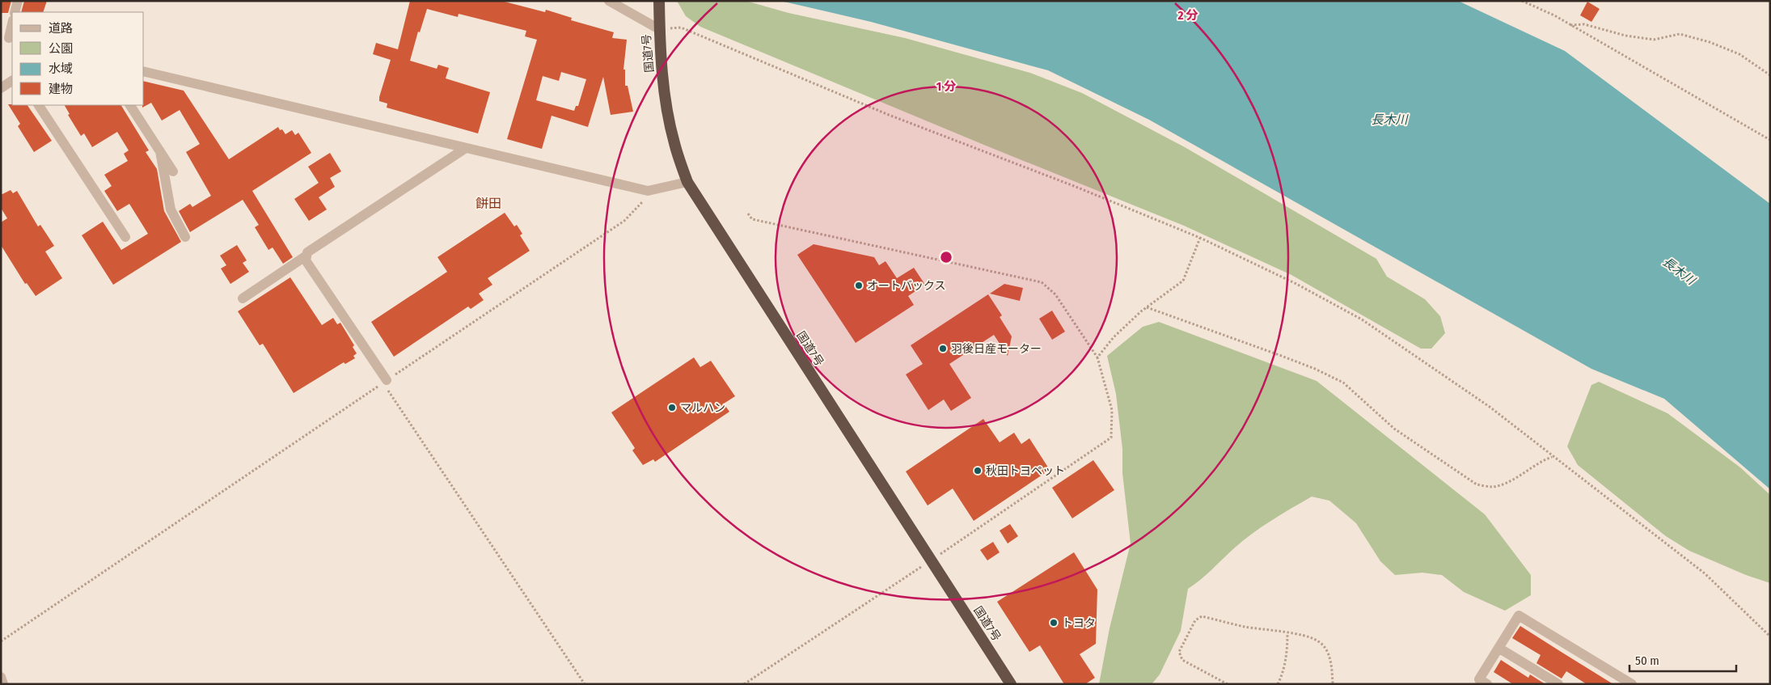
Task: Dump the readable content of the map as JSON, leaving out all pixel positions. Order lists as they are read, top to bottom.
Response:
{
  "streets": {
    "highway": ["国道7号"]
  },
  "districts": ["餅田"],
  "water": ["長木川"],
  "places": [
    "オートバックス",
    "羽後日産モーター",
    "マルハン",
    "秋田トヨペット",
    "トヨタ"
  ],
  "legend": [
    "道路",
    "公園",
    "水域",
    "建物"
  ],
  "scale_bar": "50 m",
  "rings": ["2 分", "1 分"]
}
